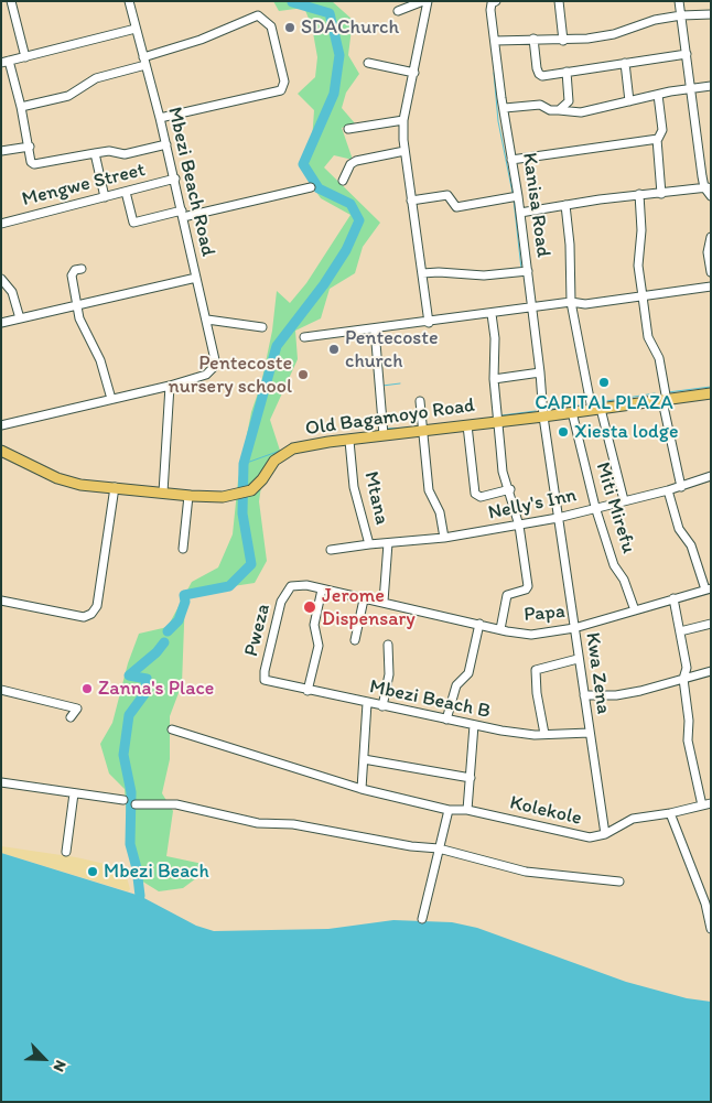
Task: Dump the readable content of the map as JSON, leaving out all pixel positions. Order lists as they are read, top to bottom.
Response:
{
  "streets": {
    "main road": ["Old Bagamoyo Road"],
    "street": [
      "Mbezi Beach Road",
      "Mengwe Street",
      "Kanisa Road",
      "Mtana",
      "Nelly's Inn",
      "Miti Mirefu",
      "Papa",
      "Pweza",
      "Kwa Zena",
      "Mbezi Beach B",
      "Kolekole"
    ]
  },
  "crossings": [
    ["Mbezi Beach Road", "Mengwe Street"],
    ["Kanisa Road", "Old Bagamoyo Road"],
    ["Kanisa Road", "Kwa Zena"],
    ["Old Bagamoyo Road", "Mtana"],
    ["Old Bagamoyo Road", "Miti Mirefu"],
    ["Old Bagamoyo Road", "Kwa Zena"],
    ["Mtana", "Nelly's Inn"],
    ["Nelly's Inn", "Miti Mirefu"],
    ["Nelly's Inn", "Kwa Zena"],
    ["Miti Mirefu", "Papa"],
    ["Papa", "Pweza"],
    ["Papa", "Kwa Zena"],
    ["Pweza", "Mbezi Beach B"],
    ["Kwa Zena", "Mbezi Beach B"],
    ["Kwa Zena", "Kolekole"]
  ],
  "places": [
    "SDAChurch",
    "Pentecoste church",
    "Pentecoste nursery school",
    "CAPITAL PLAZA",
    "Xiesta lodge",
    "Jerome Dispensary",
    "Zanna's Place",
    "Mbezi Beach"
  ],
  "north": "bottom right"
}
